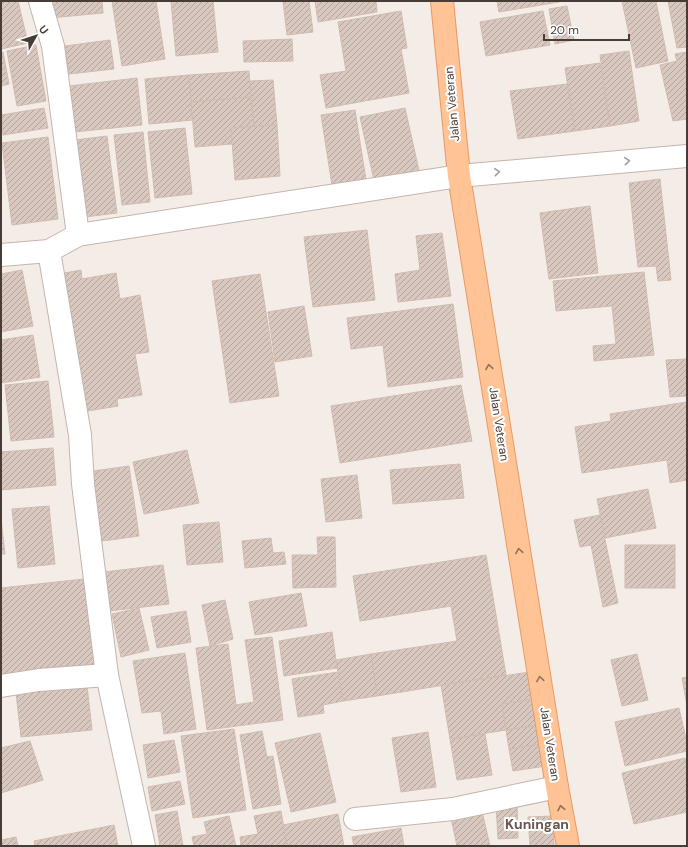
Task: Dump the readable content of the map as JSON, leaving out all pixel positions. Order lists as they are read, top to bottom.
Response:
{
  "streets": {
    "main road": ["Jalan Veteran"]
  },
  "one_way": ["Jalan Veteran"],
  "districts": ["Kuningan"],
  "scale_bar": "20 m",
  "north": "top right"
}
